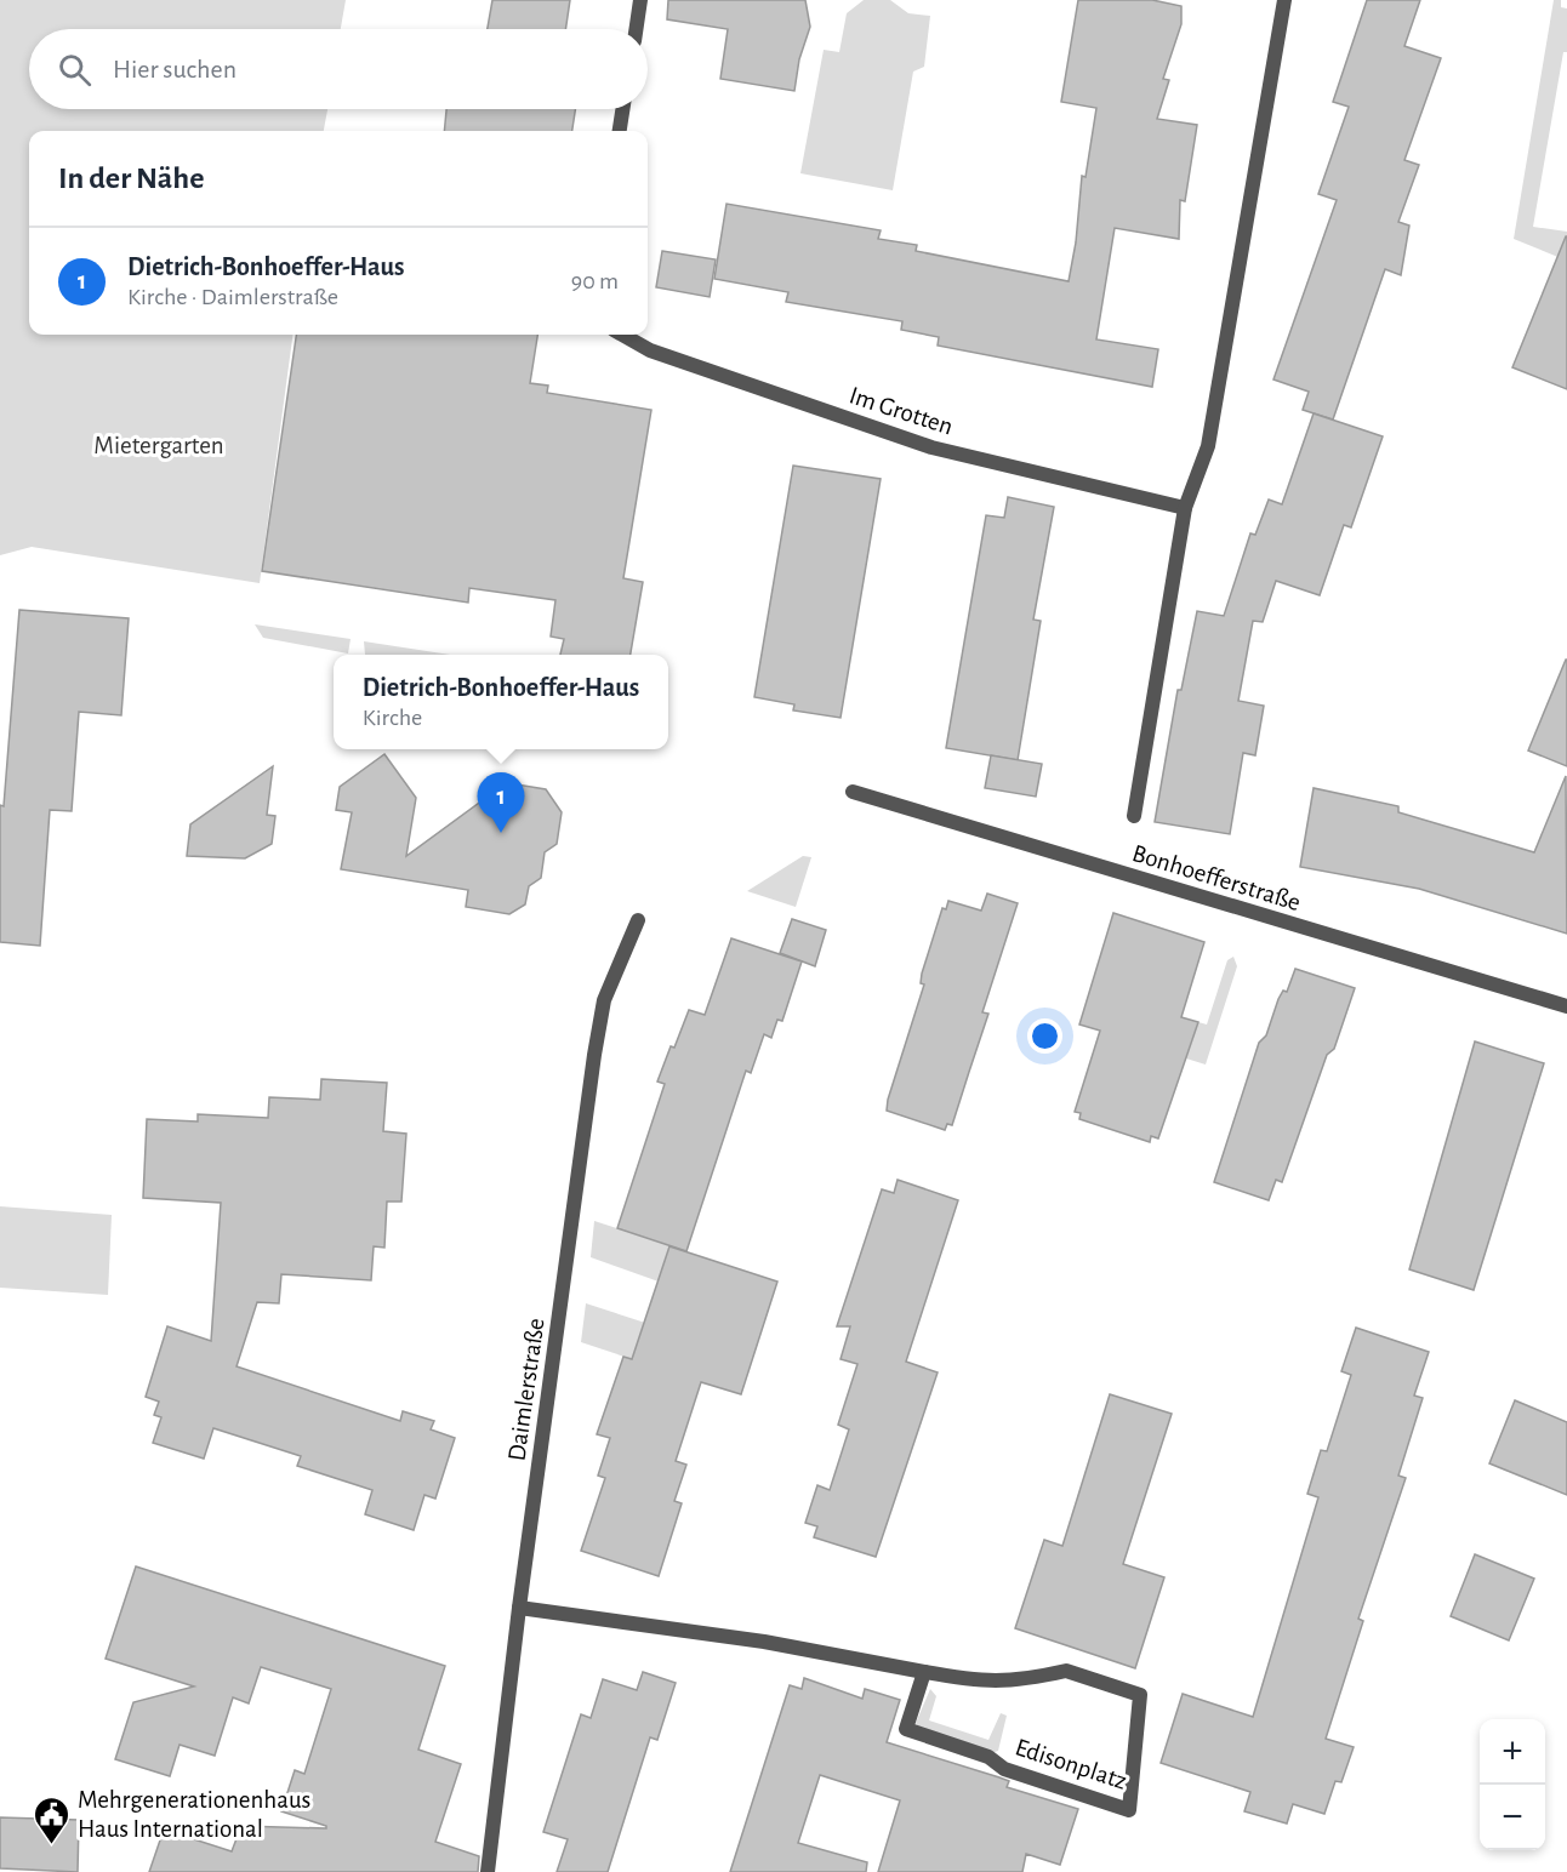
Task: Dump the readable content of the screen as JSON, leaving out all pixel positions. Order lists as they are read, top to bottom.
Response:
{
  "streets": {
    "street": [
      "Im Grotten",
      "Bonhoefferstraße",
      "Daimlerstraße",
      "Edisonplatz"
    ]
  },
  "crossings": [
    ["Daimlerstraße", "Edisonplatz"]
  ],
  "parks": ["Mietergarten"],
  "places": {
    "public building": ["Mehrgenerationenhaus Haus International"]
  },
  "page": {
    "search": "Hier suchen",
    "heading": "In der Nähe",
    "list": [
      {
        "mark": "1",
        "name": "Dietrich-Bonhoeffer-Haus",
        "note": "Kirche · Daimlerstraße",
        "value": "90 m"
      }
    ],
    "popup": ["Dietrich-Bonhoeffer-Haus", "Kirche"],
    "pins": "1",
    "map_buttons": ["+", "−"]
  }
}
